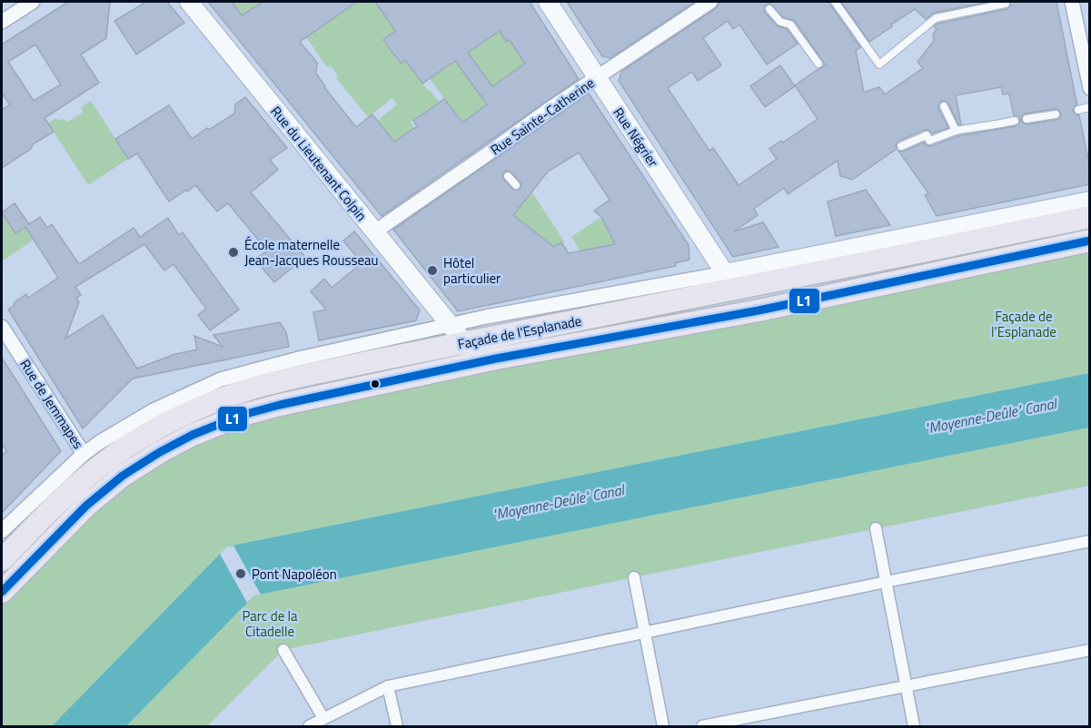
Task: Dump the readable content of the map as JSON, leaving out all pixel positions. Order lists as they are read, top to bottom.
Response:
{
  "streets": {
    "main road": ["Façade de l'Esplanade"],
    "street": [
      "Rue Sainte-Catherine",
      "Rue Négrier",
      "Rue du Lieutenant Colpin",
      "Rue de Jemmapes"
    ]
  },
  "crossings": [
    ["Rue Sainte-Catherine", "Rue Négrier"],
    ["Rue Sainte-Catherine", "Rue du Lieutenant Colpin"],
    ["Rue Négrier", "Façade de l'Esplanade"],
    ["Rue du Lieutenant Colpin", "Façade de l'Esplanade"],
    ["Façade de l'Esplanade", "Rue de Jemmapes"]
  ],
  "water": ["\"Moyenne-Deûle\" Canal"],
  "parks": ["Façade de l'Esplanade", "Parc de la Citadelle"],
  "places": ["École maternelle Jean-Jacques Rousseau", "Hôtel particulier", "Pont Napoléon"],
  "lines": ["transit line L1"]
}
